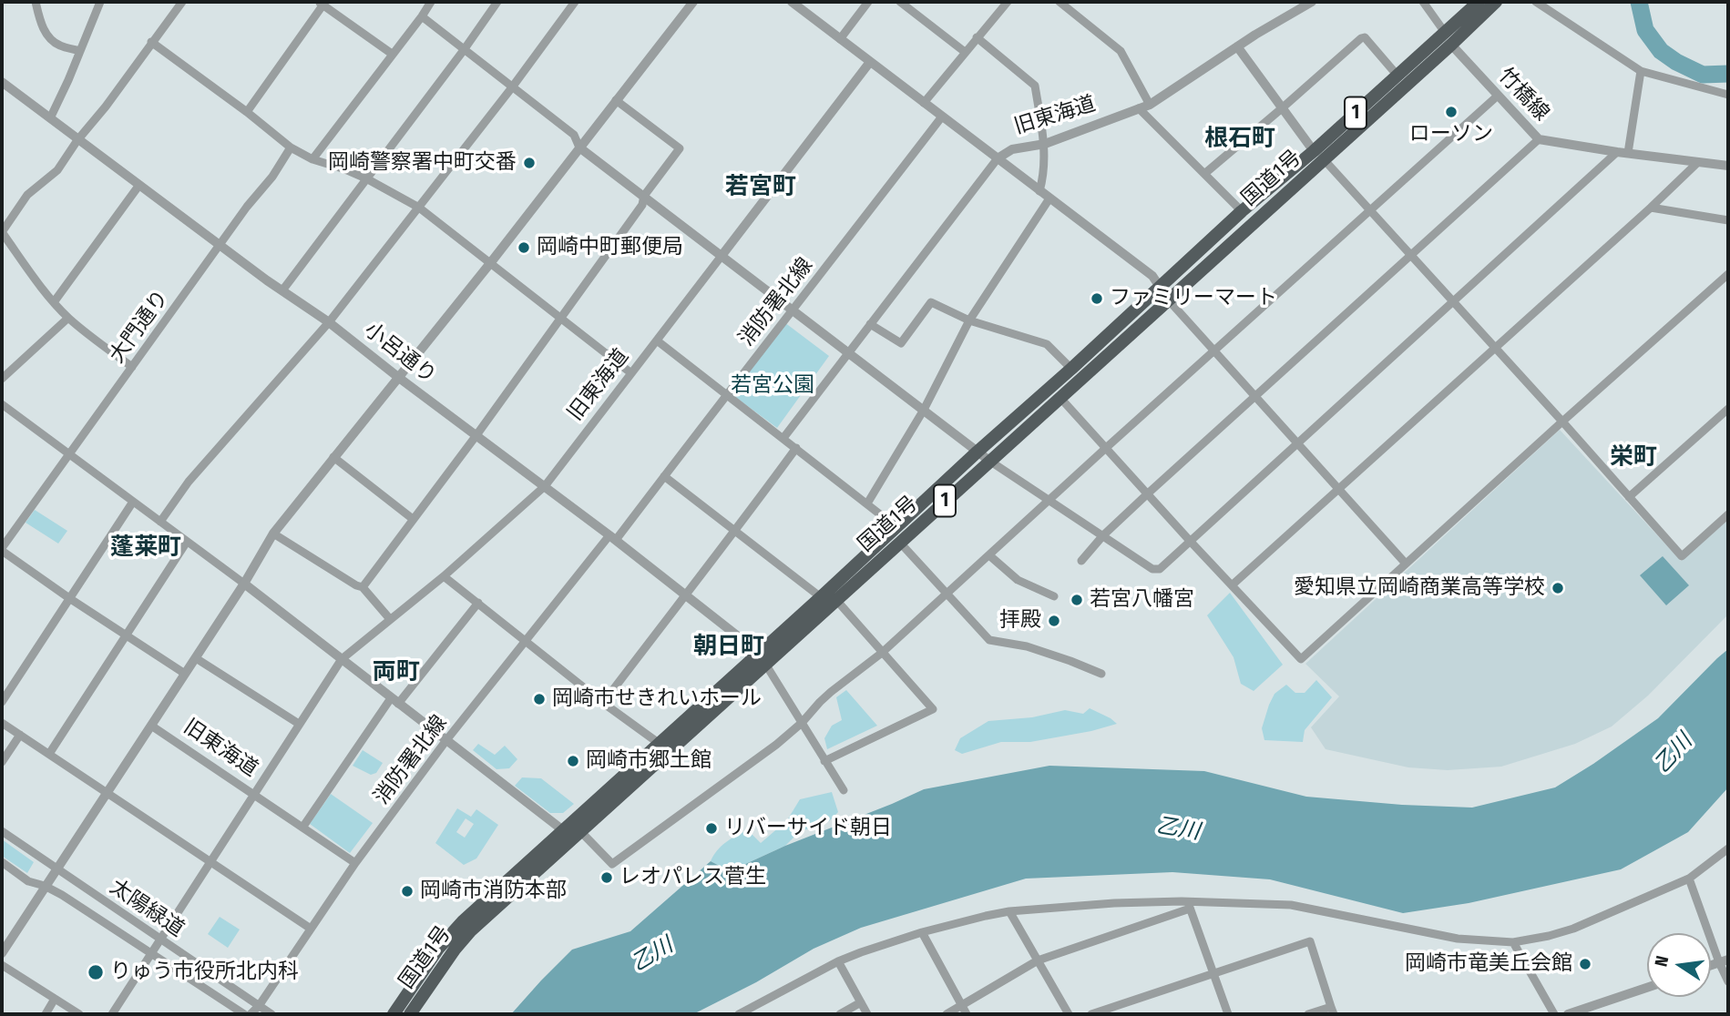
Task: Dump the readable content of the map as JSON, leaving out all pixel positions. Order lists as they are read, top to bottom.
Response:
{
  "streets": {
    "highway": ["1", "国道1号"],
    "street": [
      "竹橋線",
      "旧東海道",
      "消防署北線",
      "大門通り",
      "小呂通り",
      "太陽緑道"
    ]
  },
  "crossings": [
    ["竹橋線", "国道1号"],
    ["旧東海道", "消防署北線"],
    ["旧東海道", "小呂通り"],
    ["旧東海道", "太陽緑道"],
    ["国道1号", "小呂通り"],
    ["消防署北線", "小呂通り"],
    ["消防署北線", "太陽緑道"],
    ["大門通り", "小呂通り"]
  ],
  "districts": [
    "根石町",
    "若宮町",
    "栄町",
    "蓬莱町",
    "朝日町",
    "両町"
  ],
  "water": ["乙川"],
  "parks": ["若宮公園"],
  "places": [
    "ローソン",
    "岡崎警察署中町交番",
    "岡崎中町郵便局",
    "ファミリーマート",
    "愛知県立岡崎商業高等学校",
    "若宮八幡宮",
    "拝殿",
    "岡崎市せきれいホール",
    "岡崎市郷土館",
    "リバーサイド朝日",
    "レオパレス菅生",
    "岡崎市消防本部",
    "岡崎市竜美丘会館",
    "りゅう市役所北内科"
  ],
  "north": "left"
}
